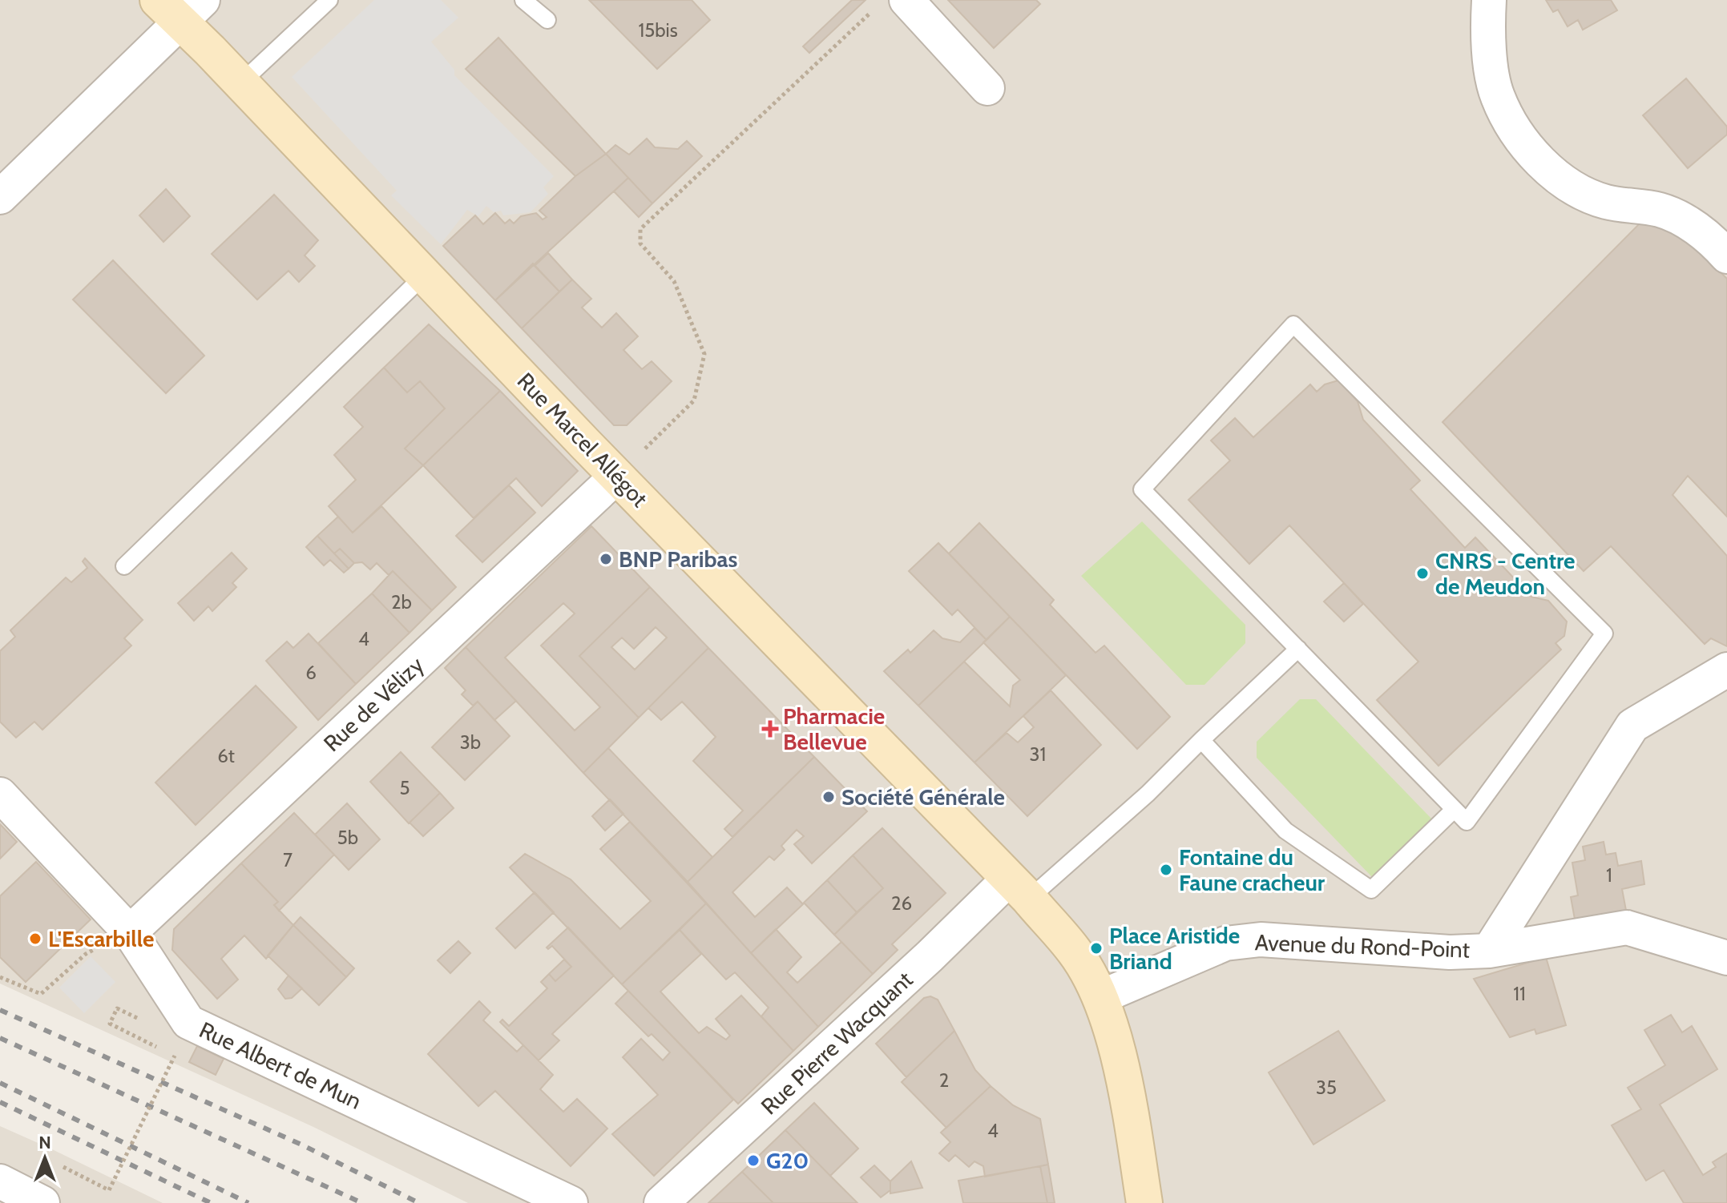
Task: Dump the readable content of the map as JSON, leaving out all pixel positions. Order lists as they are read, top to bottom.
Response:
{
  "streets": {
    "main road": ["Rue Marcel Allégot"],
    "street": [
      "Rue de Vélizy",
      "Avenue du Rond-Point",
      "Rue Pierre Wacquant",
      "Rue Albert de Mun"
    ]
  },
  "crossings": [
    ["Rue Marcel Allégot", "Rue de Vélizy"],
    ["Rue Marcel Allégot", "Avenue du Rond-Point"],
    ["Rue Marcel Allégot", "Rue Pierre Wacquant"],
    ["Rue de Vélizy", "Rue Albert de Mun"]
  ],
  "places": {
    "other": [
      "BNP Paribas",
      "CNRS - Centre de Meudon",
      "Société Générale",
      "Fontaine du Faune cracheur",
      "L'Escarbille",
      "Place Aristide Briand",
      "G20"
    ],
    "health": ["Pharmacie Bellevue"]
  },
  "house_numbers": [
    "15bis",
    "2b",
    "4",
    "6",
    "3b",
    "31",
    "6t",
    "5",
    "5b",
    "7",
    "1",
    "26",
    "11",
    "2",
    "35",
    "4"
  ],
  "north": "top"
}
